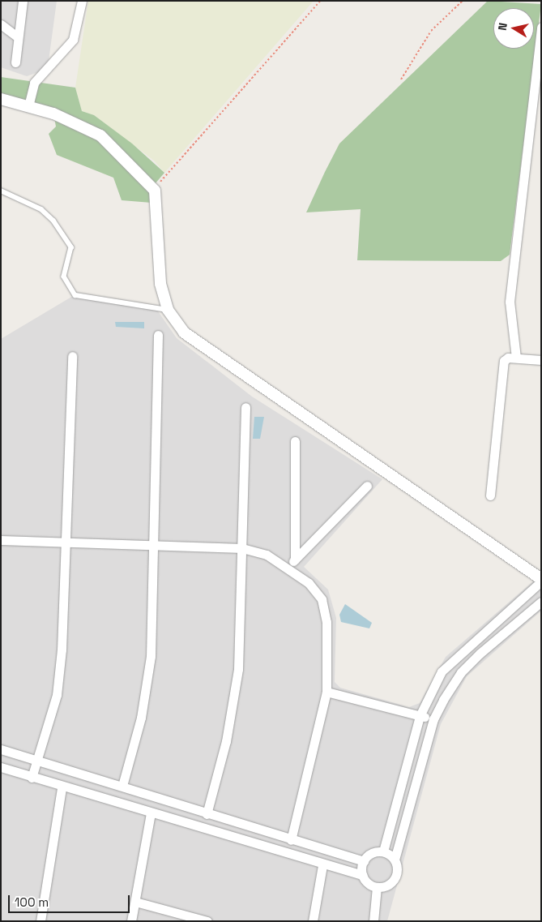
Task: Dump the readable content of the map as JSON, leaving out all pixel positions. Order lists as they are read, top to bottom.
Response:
{
  "scale_bar": "100 m",
  "north": "left"
}
